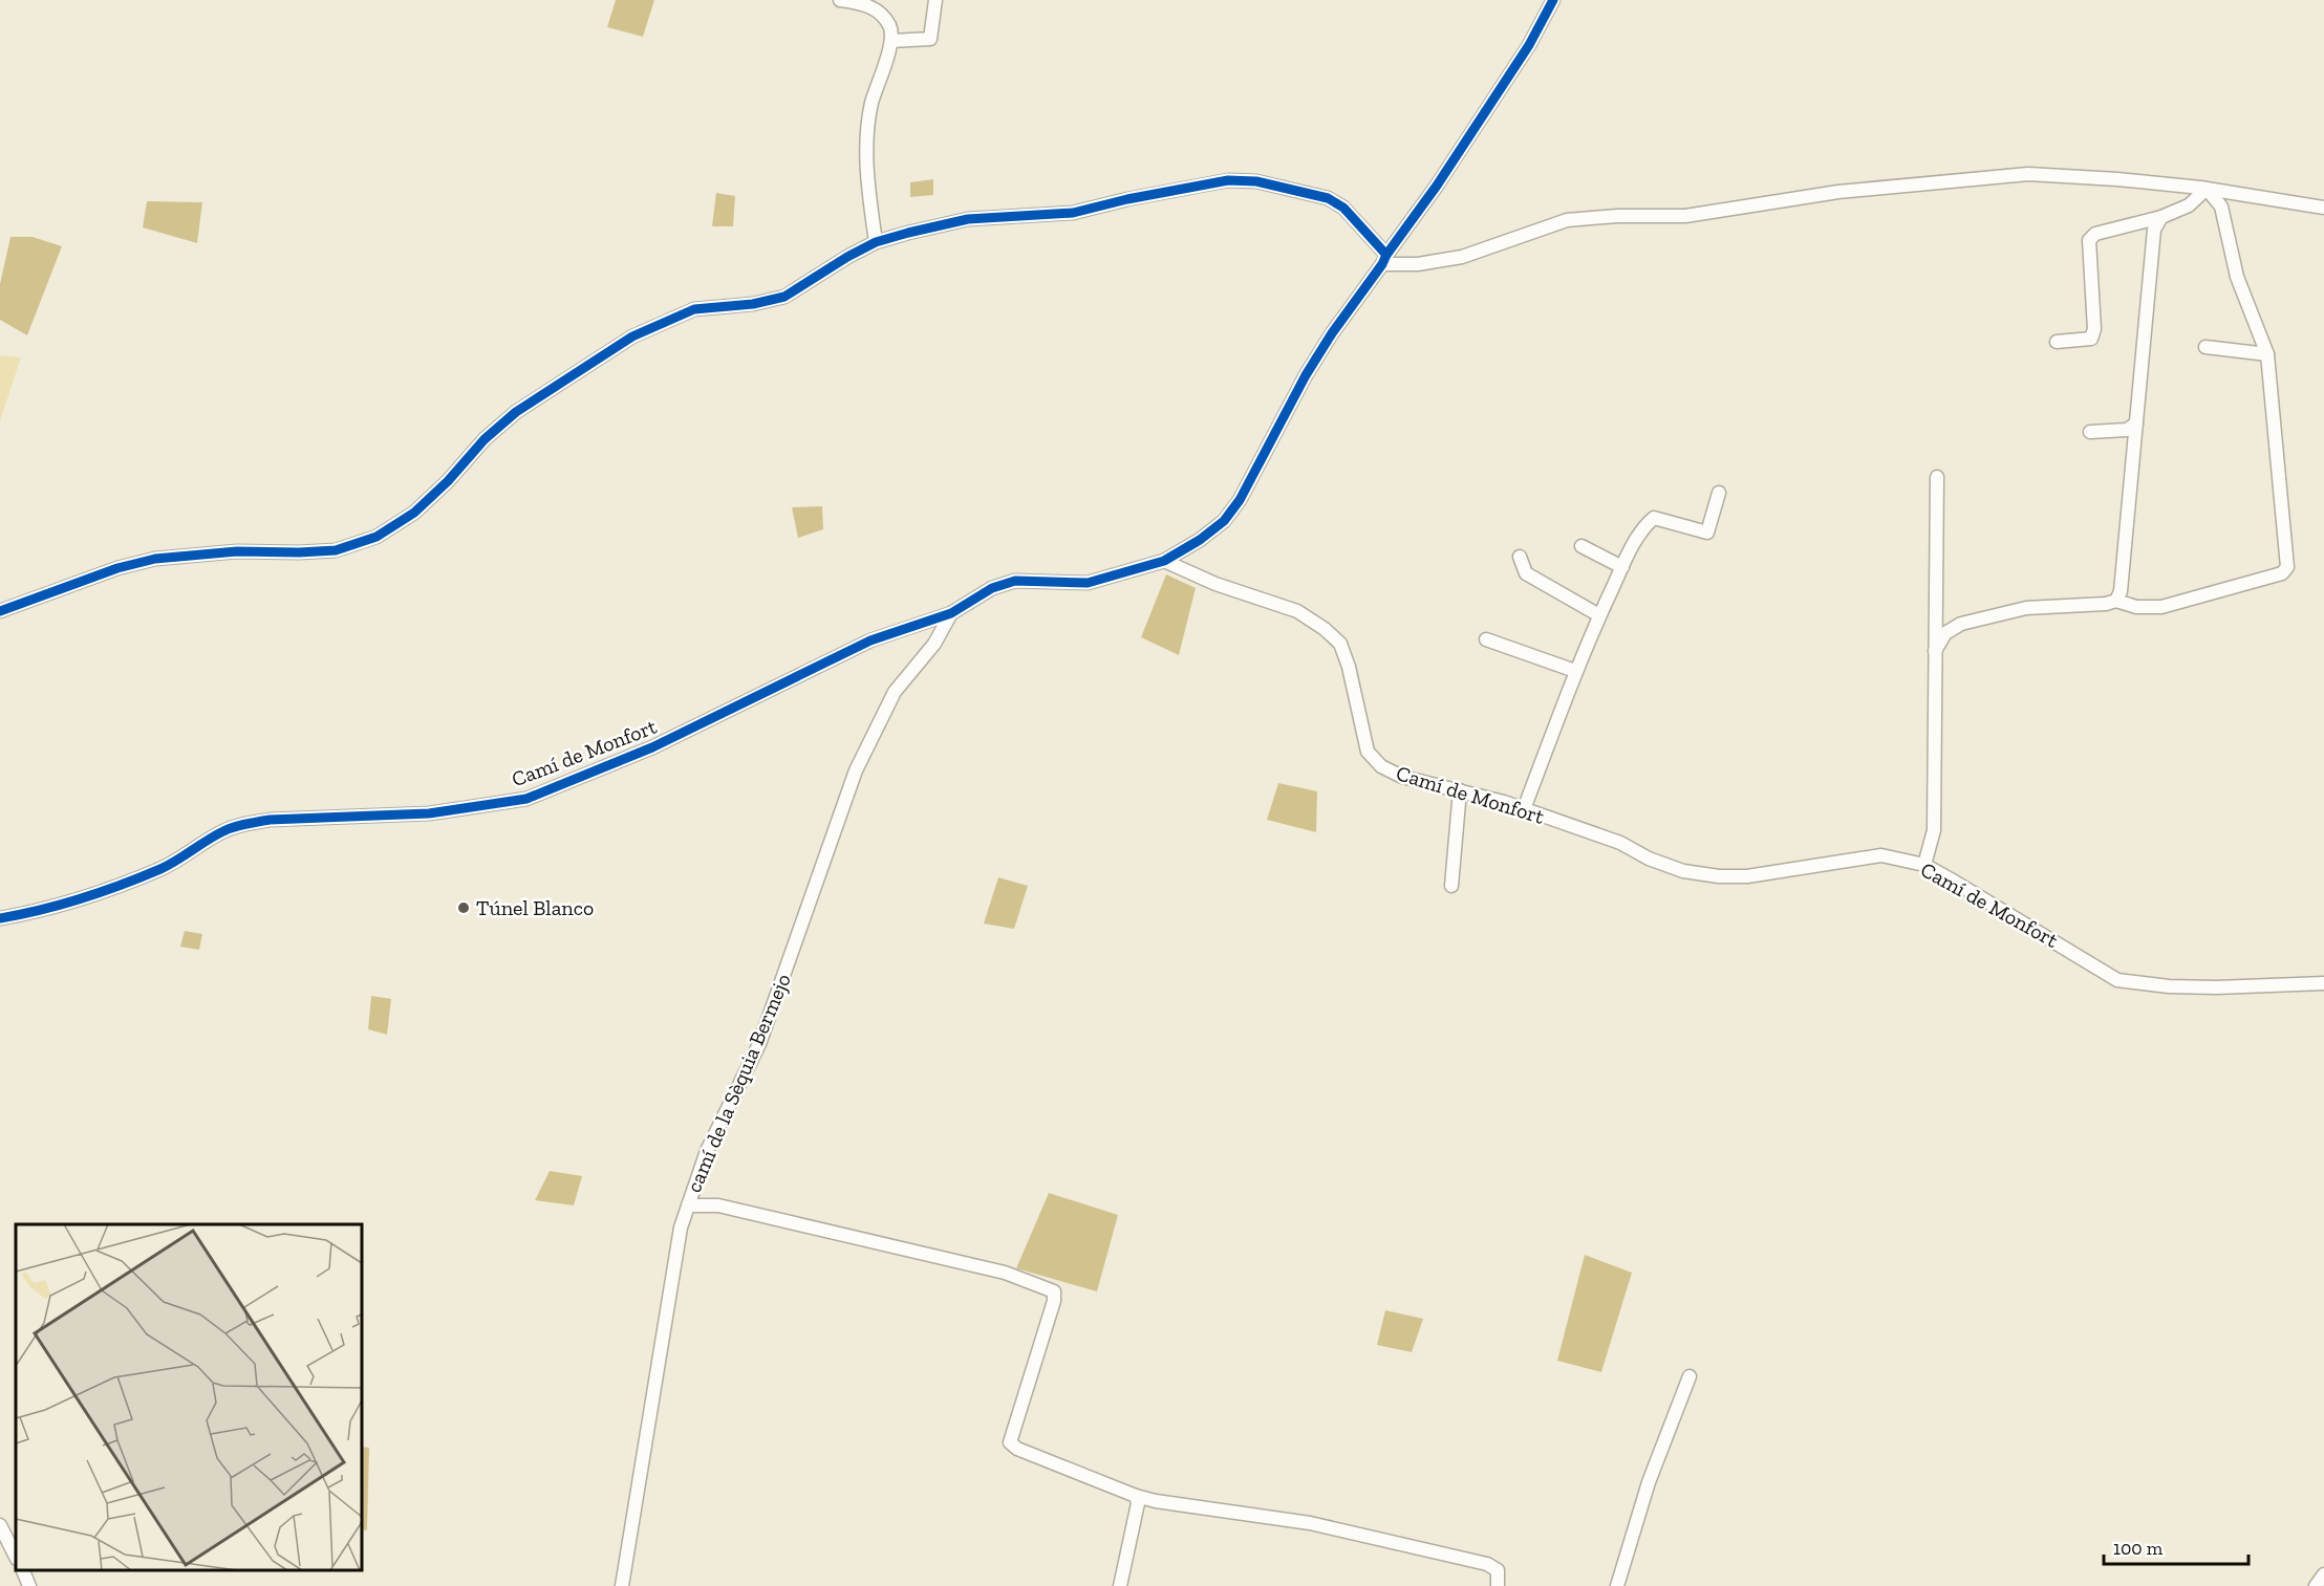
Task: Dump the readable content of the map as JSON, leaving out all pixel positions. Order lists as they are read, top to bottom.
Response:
{
  "streets": {
    "street": ["Camí de Monfort", "camí de la Sèquia Bermejo"]
  },
  "crossings": [
    ["Camí de Monfort", "camí de la Sèquia Bermejo"]
  ],
  "places": ["Túnel Blanco"],
  "scale_bar": "100 m"
}
